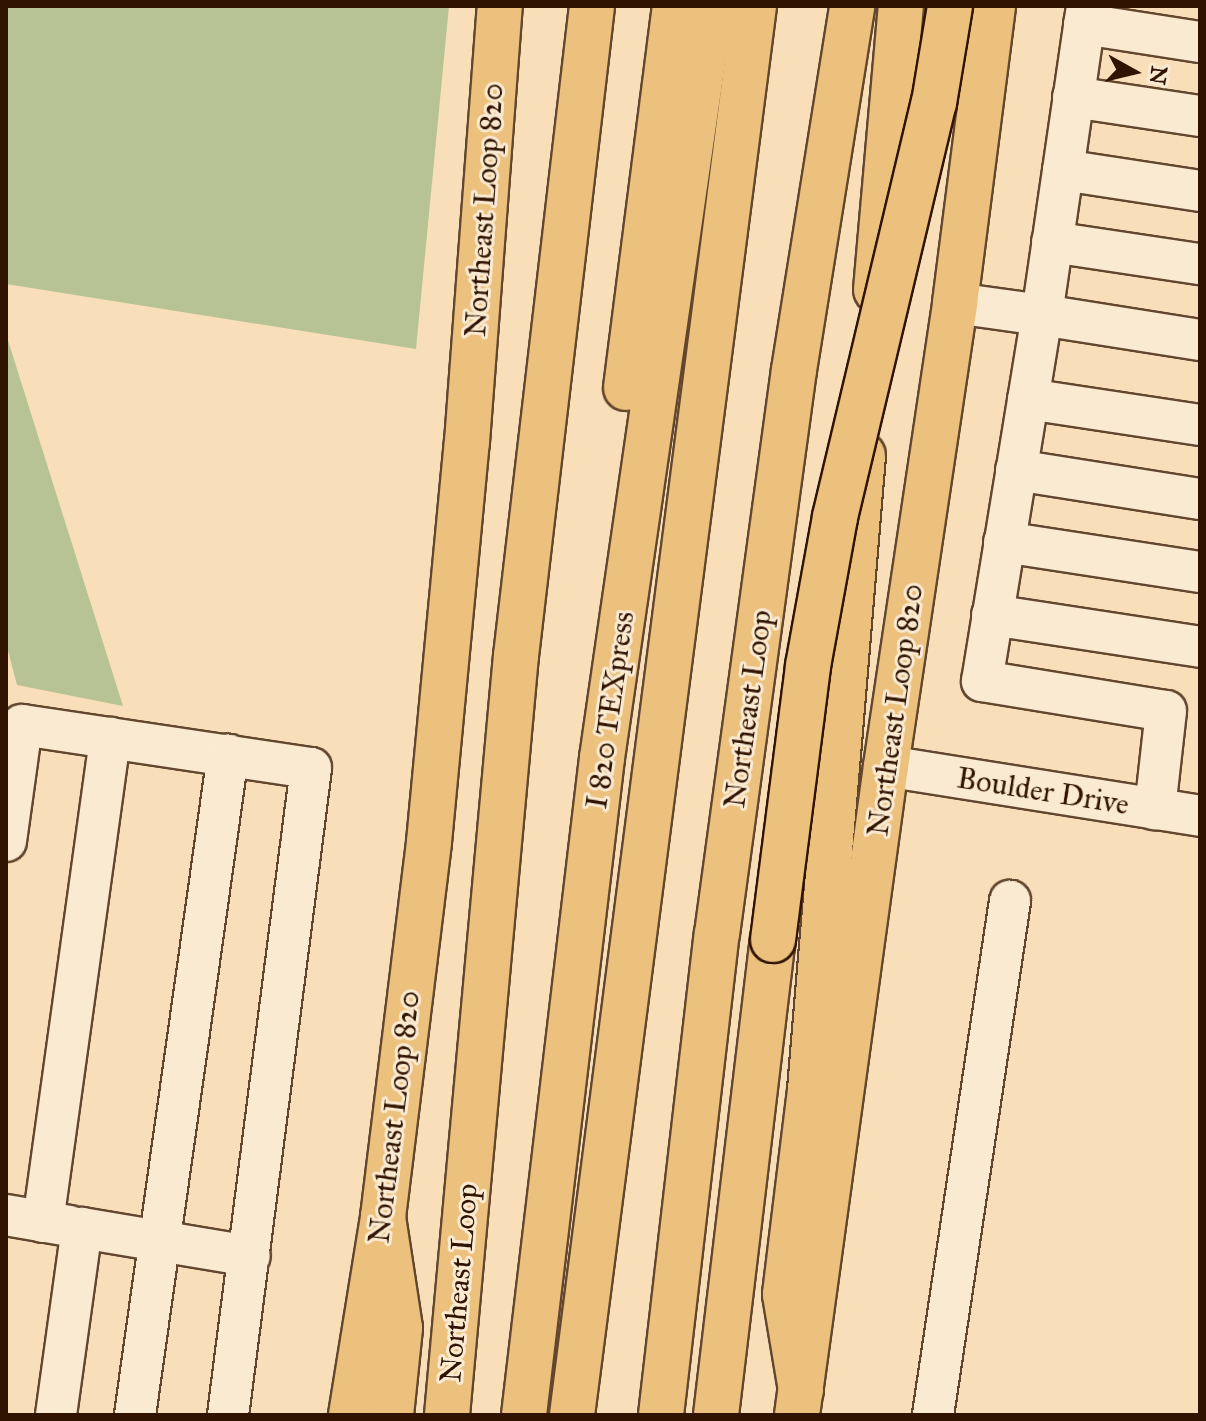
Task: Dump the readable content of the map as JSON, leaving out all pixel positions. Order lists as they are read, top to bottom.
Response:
{
  "streets": {
    "main road": ["Northeast Loop 820", "Northeast Loop", "I 820 TEXpress"],
    "street": ["Boulder Drive"]
  },
  "crossings": [
    ["Northeast Loop 820", "Boulder Drive"]
  ],
  "north": "right"
}
